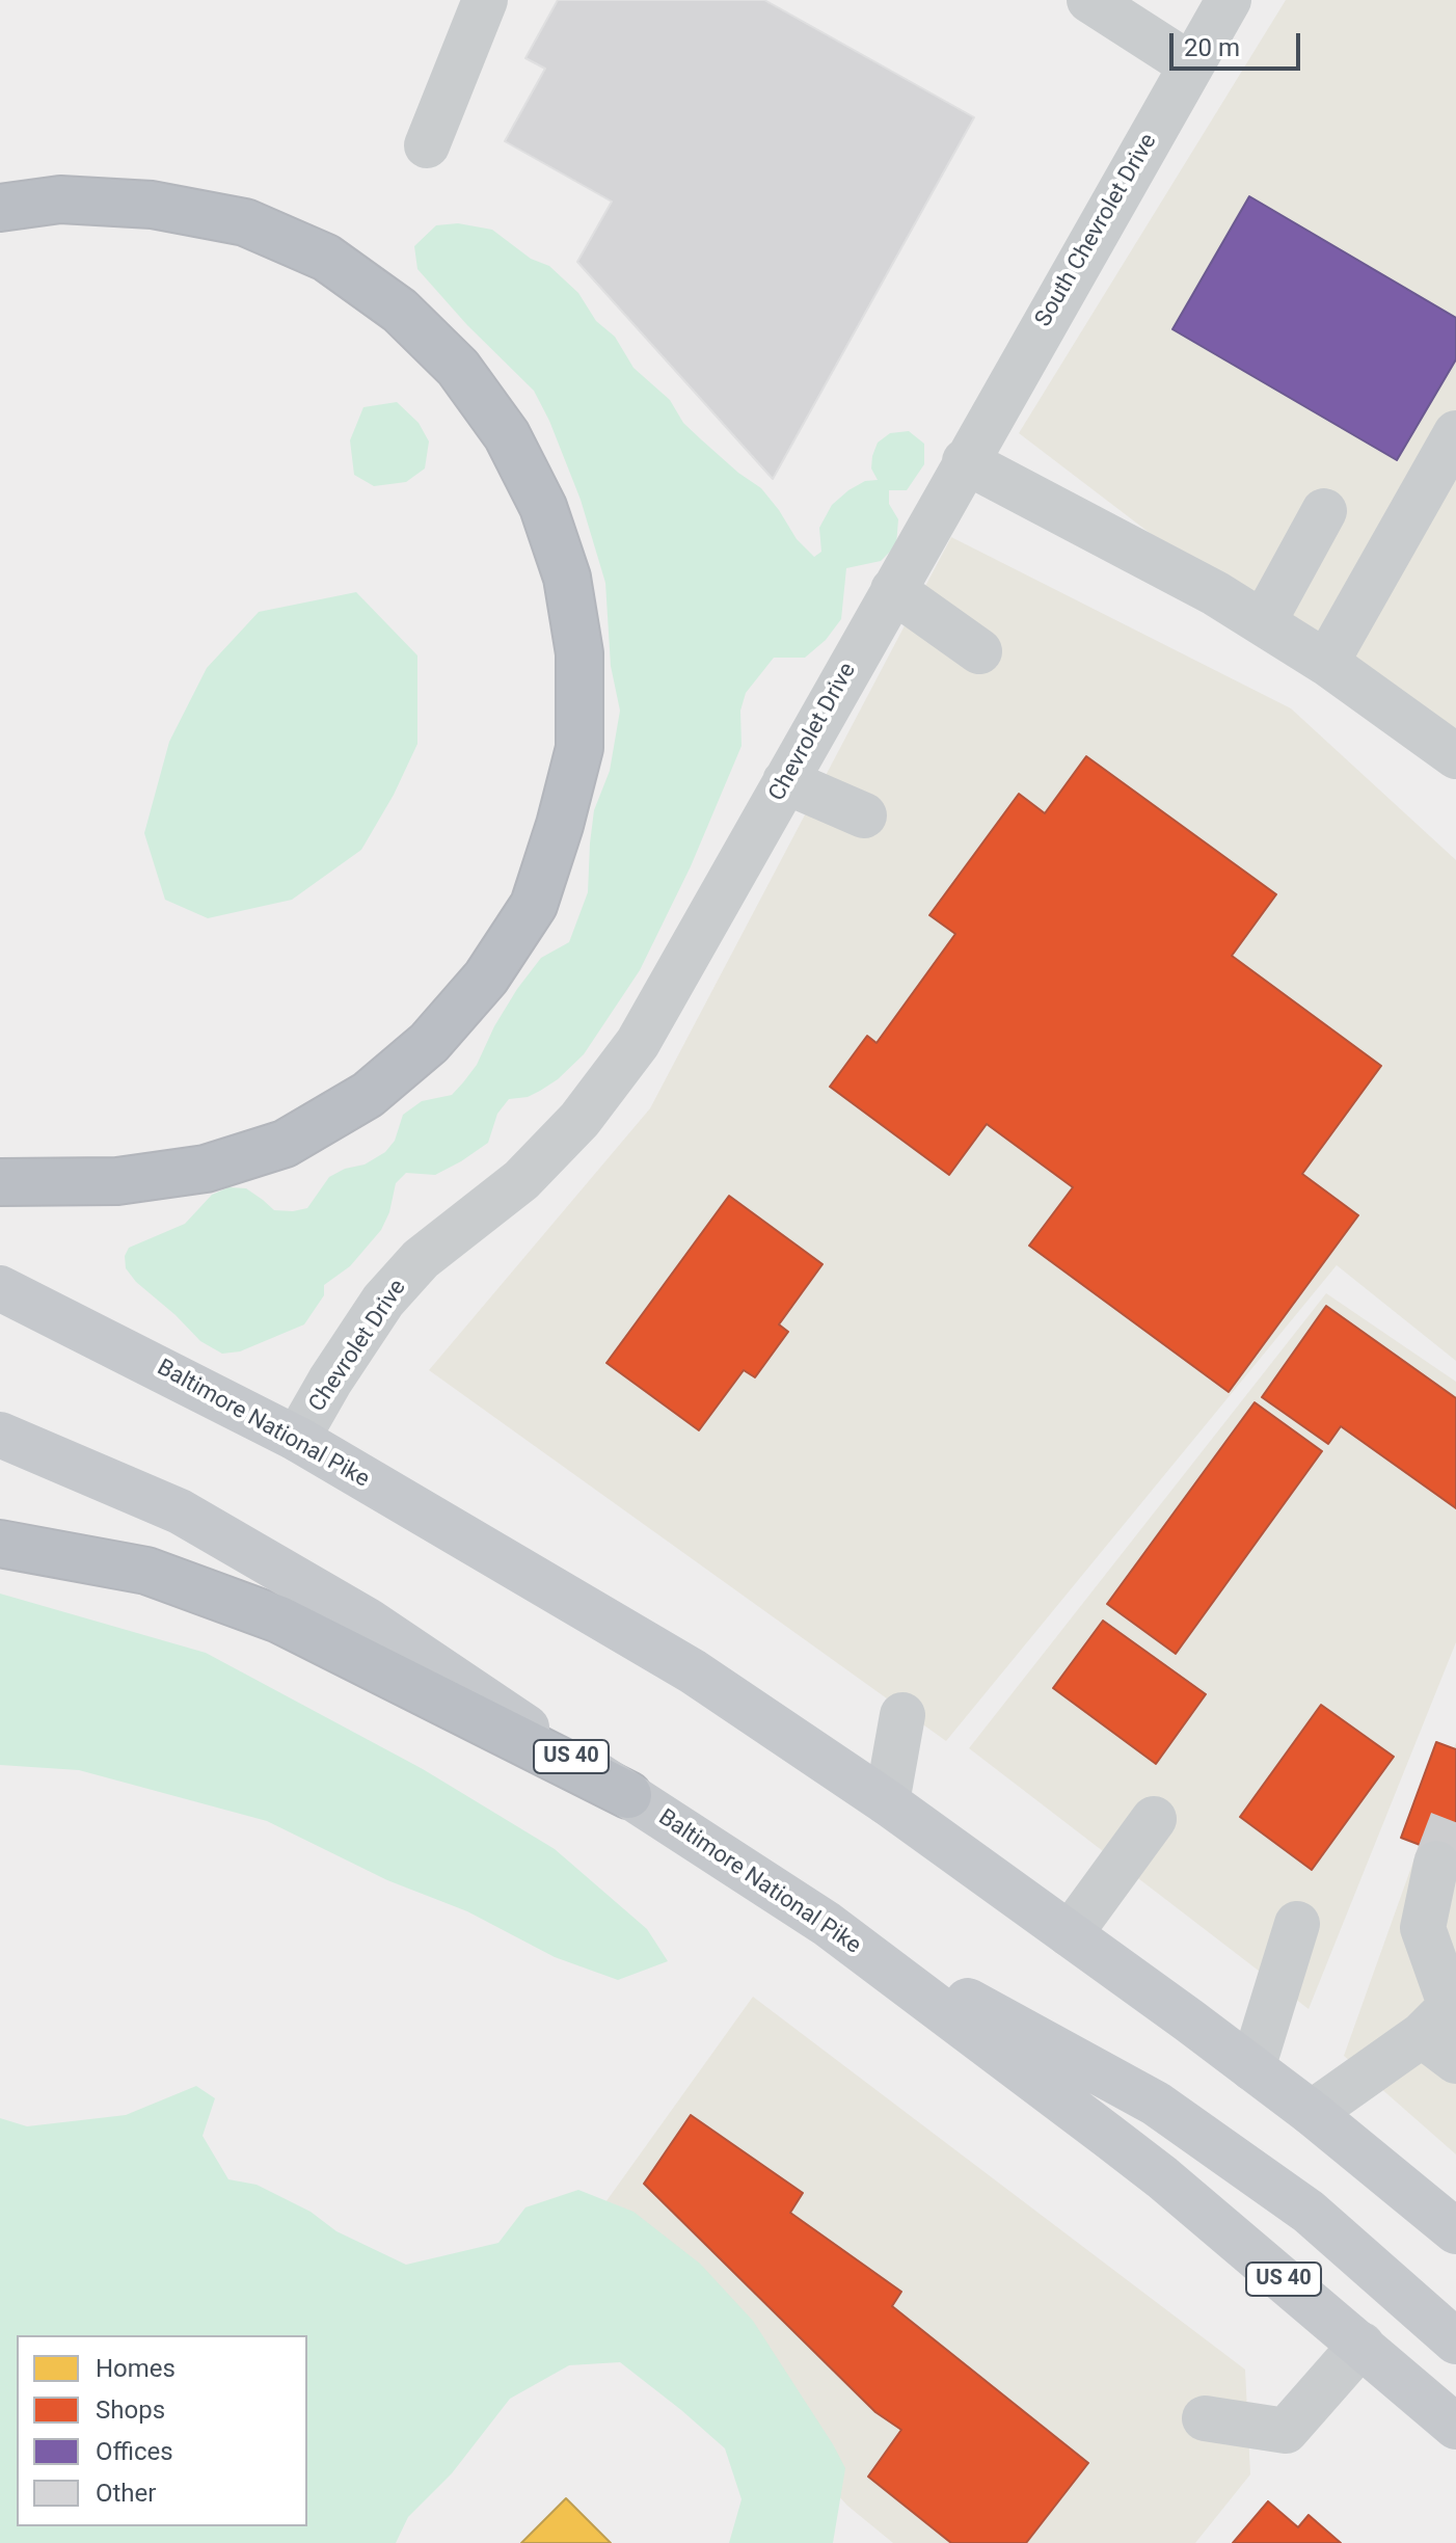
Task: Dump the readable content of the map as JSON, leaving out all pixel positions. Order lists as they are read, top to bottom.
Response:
{
  "streets": {
    "main road": ["Baltimore National Pike", "US 40"],
    "street": ["South Chevrolet Drive", "Chevrolet Drive"]
  },
  "crossings": [
    ["South Chevrolet Drive", "Chevrolet Drive"],
    ["Chevrolet Drive", "Baltimore National Pike"]
  ],
  "legend": [
    "Homes",
    "Shops",
    "Offices",
    "Other"
  ],
  "scale_bar": "20 m"
}
